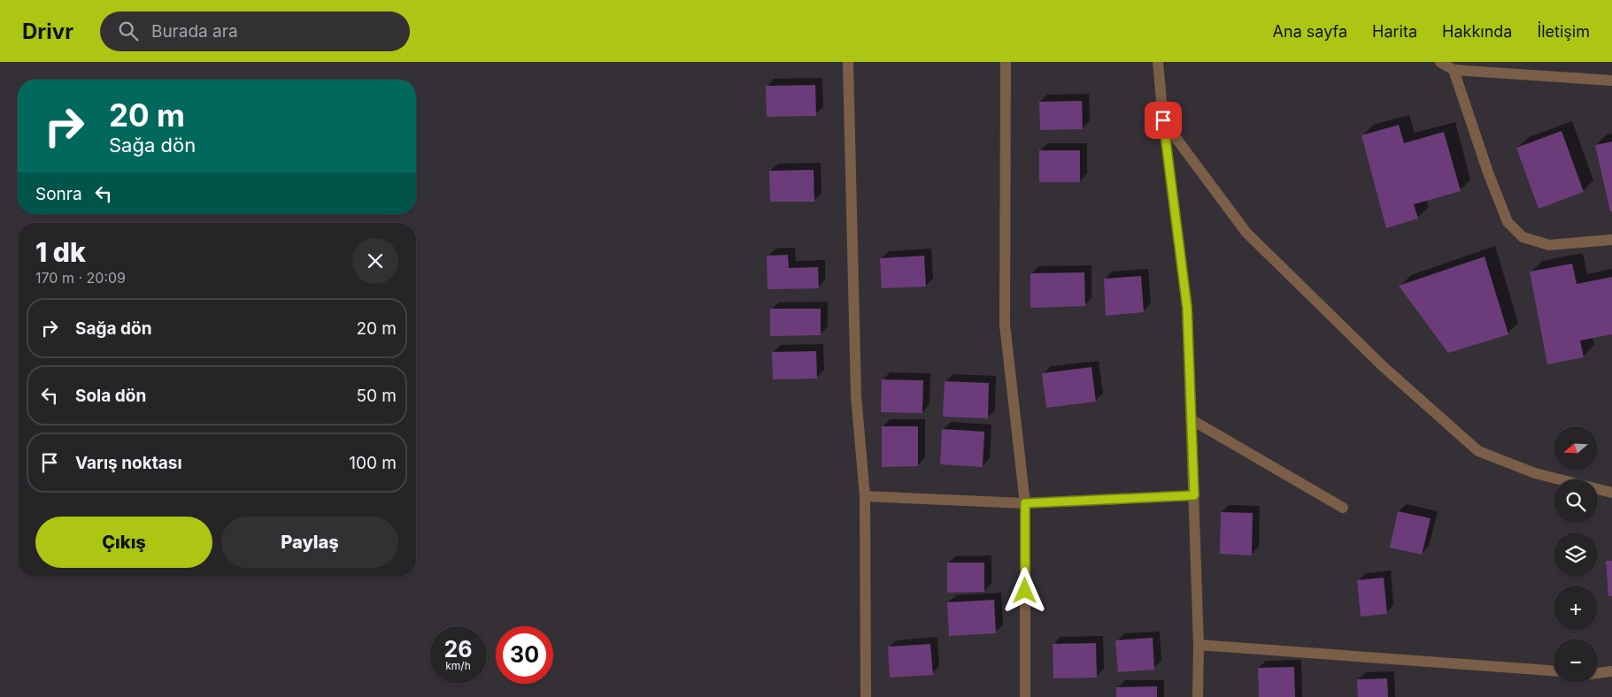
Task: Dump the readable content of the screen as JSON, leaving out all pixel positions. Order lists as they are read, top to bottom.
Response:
{
  "north": "left",
  "page": {
    "header": "Drivr",
    "search": "Burada ara",
    "nav": [
      "Ana sayfa",
      "Harita",
      "Hakkında",
      "İletişim"
    ],
    "turn": ["20 m", "Sağa dön"],
    "then": "Sonra",
    "heading": ["1 dk", "170 m · 20:09"],
    "list": [
      {
        "name": "Sağa dön",
        "value": "20 m"
      },
      {
        "name": "Sola dön",
        "value": "50 m"
      },
      {
        "name": "Varış noktası",
        "value": "100 m"
      }
    ],
    "map_buttons": ["+", "−"],
    "buttons": ["Çıkış", "Paylaş"],
    "speed": "26 km/h",
    "limit": "30"
  }
}
